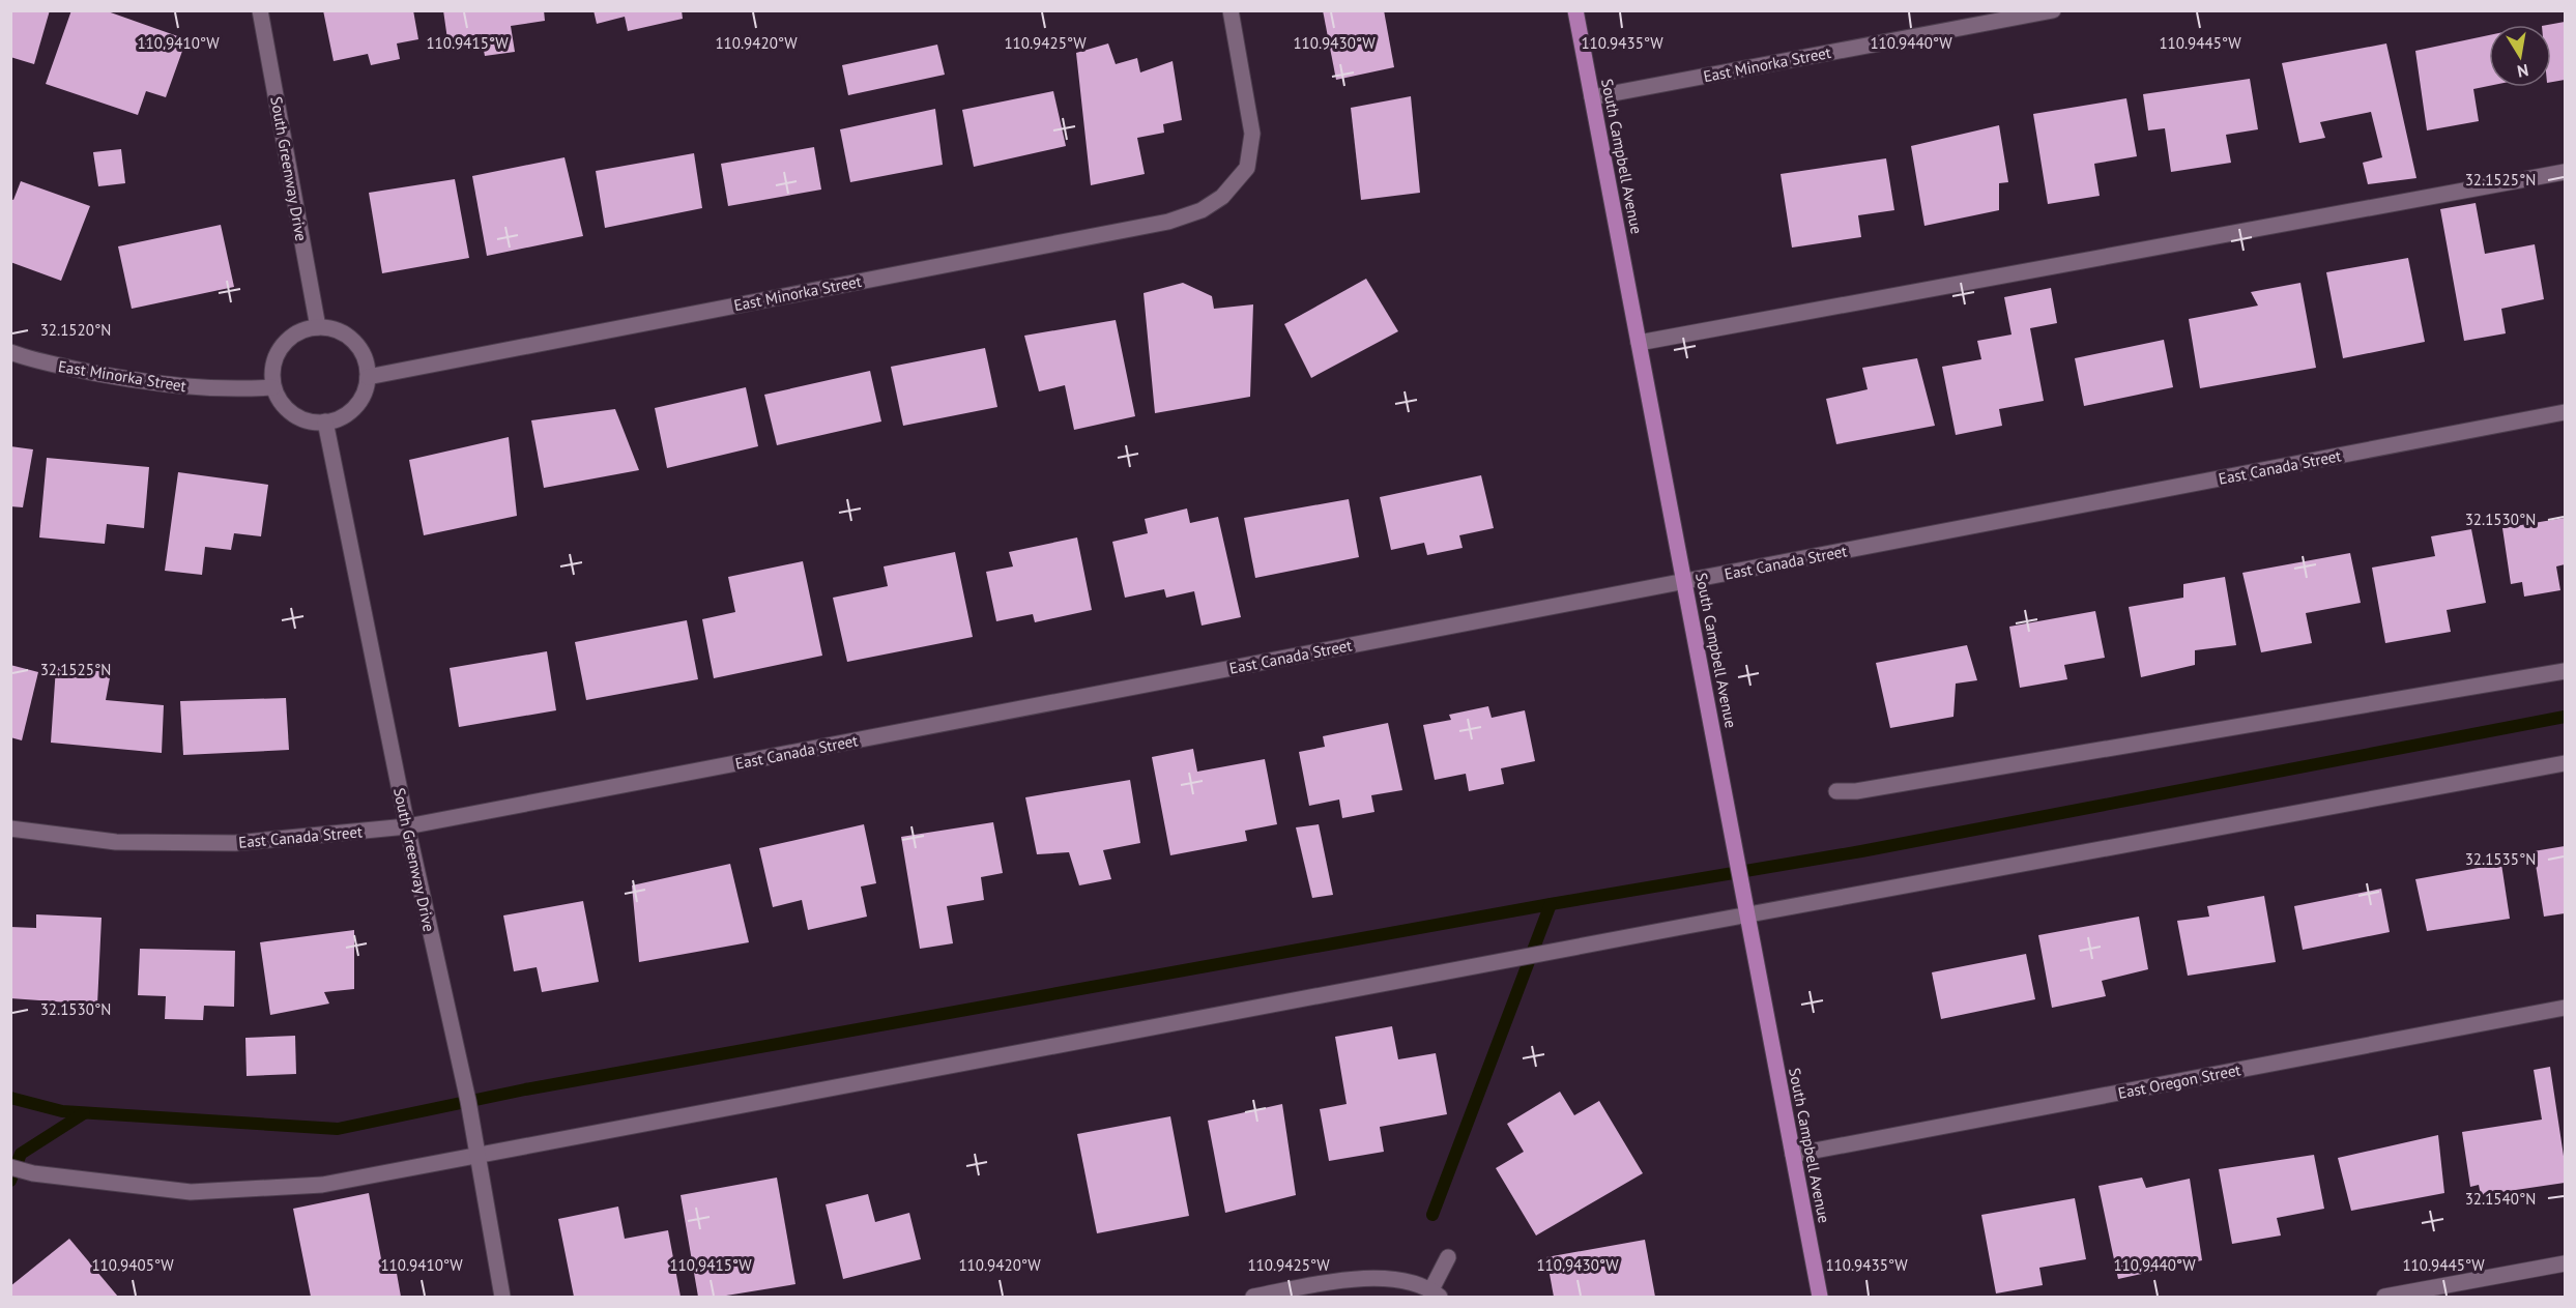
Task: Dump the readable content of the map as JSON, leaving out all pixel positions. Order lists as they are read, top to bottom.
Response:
{
  "streets": {
    "main road": ["South Campbell Avenue"],
    "street": [
      "East Minorka Street",
      "South Greenway Drive",
      "East Canada Street",
      "East Oregon Street"
    ]
  },
  "crossings": [
    ["East Minorka Street", "South Campbell Avenue"],
    ["East Minorka Street", "South Greenway Drive"],
    ["South Campbell Avenue", "East Canada Street"],
    ["South Campbell Avenue", "East Oregon Street"],
    ["South Greenway Drive", "East Canada Street"]
  ],
  "north": "bottom",
  "coordinates": [
    "110.9410°W",
    "110.9415°W",
    "110.9420°W",
    "110.9425°W",
    "110.9430°W",
    "110.9435°W",
    "110.9440°W",
    "110.9445°W",
    "32.1525°N",
    "32.1520°N",
    "32.1530°N",
    "32.1535°N",
    "32.1540°N",
    "110.9405°W"
  ]
}
